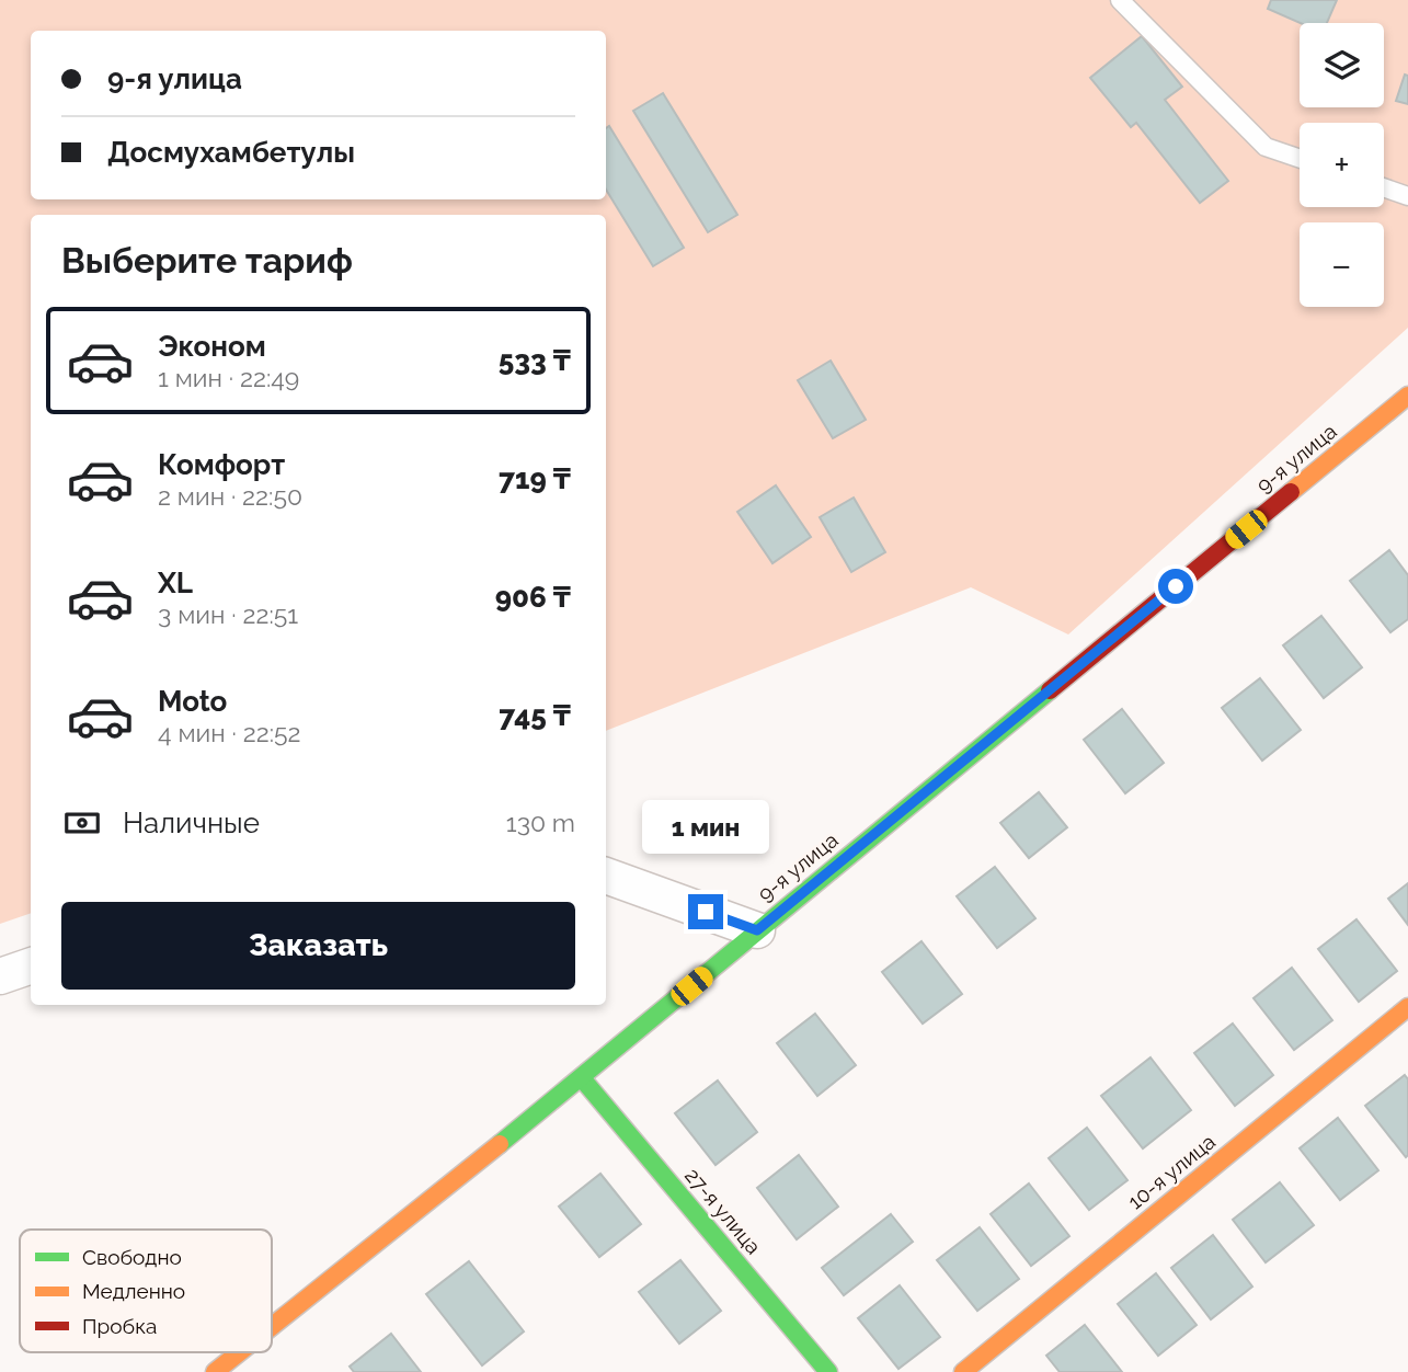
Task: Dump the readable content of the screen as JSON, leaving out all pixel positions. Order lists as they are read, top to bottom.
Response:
{
  "streets": {
    "street": ["9-я улица", "10-я улица", "27-я улица"]
  },
  "crossings": [
    ["9-я улица", "27-я улица"]
  ],
  "legend": ["Свободно", "Медленно", "Пробка"],
  "page": {
    "map_buttons": ["+", "−"],
    "banner": ["9-я улица", "Досмухамбетулы"],
    "heading": "Выберите тариф",
    "list": [
      {
        "name": "Эконом",
        "note": "1 мин · 22:49",
        "value": "533 ₸"
      },
      {
        "name": "Комфорт",
        "note": "2 мин · 22:50",
        "value": "719 ₸"
      },
      {
        "name": "XL",
        "note": "3 мин · 22:51",
        "value": "906 ₸"
      },
      {
        "name": "Moto",
        "note": "4 мин · 22:52",
        "value": "745 ₸"
      }
    ],
    "pay": ["Наличные", "130 m"],
    "bubble": "1 мин",
    "buttons": "Заказать"
  }
}
